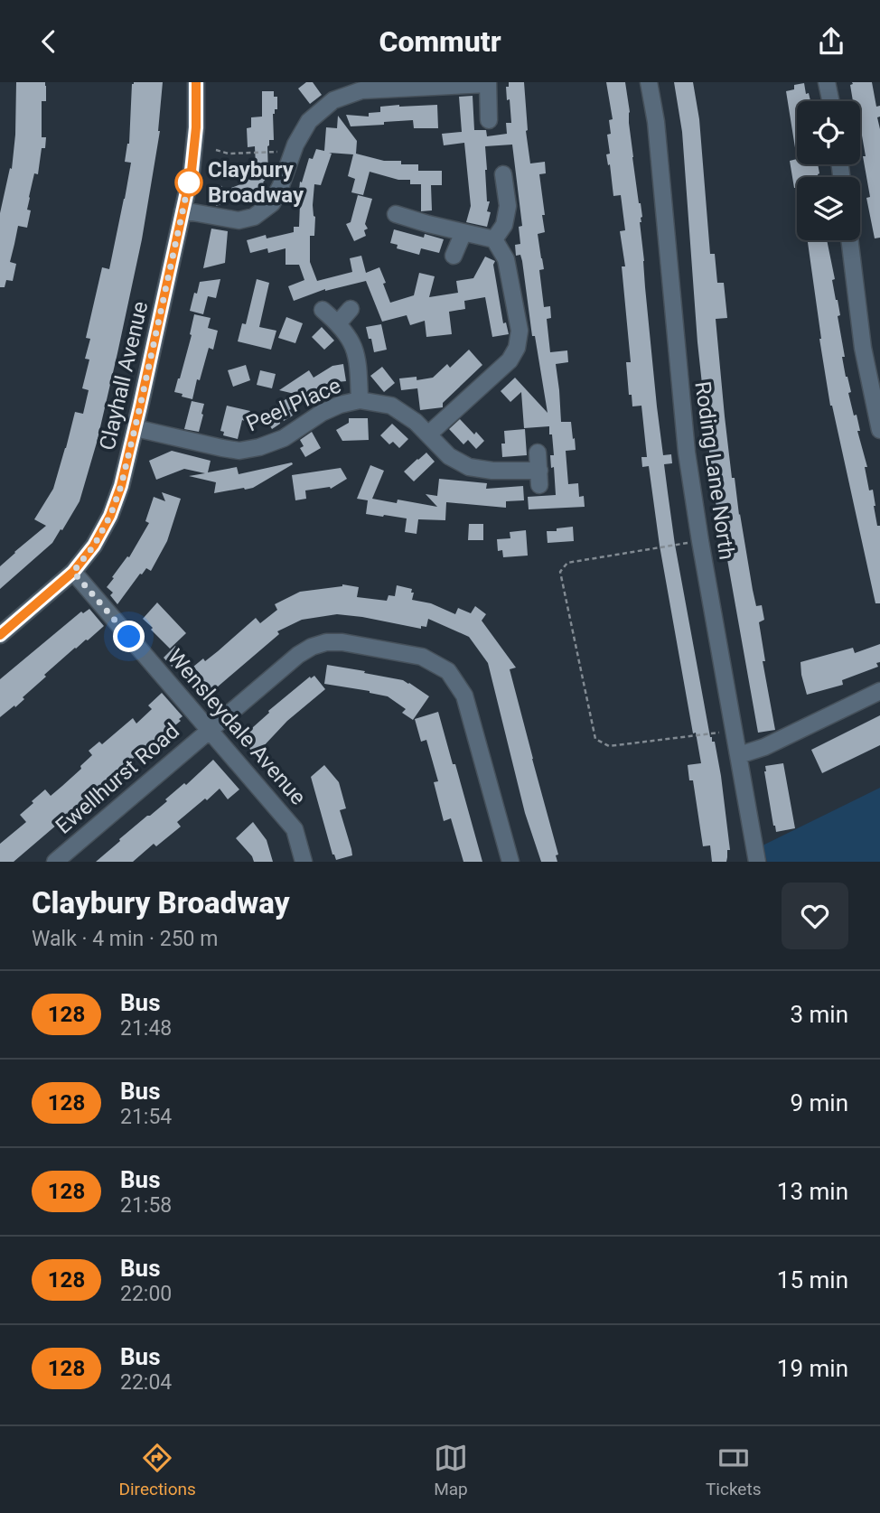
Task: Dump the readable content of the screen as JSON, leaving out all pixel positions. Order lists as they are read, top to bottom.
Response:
{
  "streets": {
    "street": [
      "Clayhall Avenue",
      "Peel Place",
      "Roding Lane North",
      "Wensleydale Avenue",
      "Ewellhurst Road"
    ]
  },
  "crossings": [
    ["Clayhall Avenue", "Peel Place"],
    ["Clayhall Avenue", "Wensleydale Avenue"],
    ["Wensleydale Avenue", "Ewellhurst Road"]
  ],
  "places": ["Claybury Broadway"],
  "lines": ["bus line 128"],
  "page": {
    "header": "Commutr",
    "heading": ["Claybury Broadway", "Walk · 4 min · 250 m"],
    "list": [
      {
        "mark": "128",
        "name": "Bus",
        "note": "21:48",
        "value": "3 min"
      },
      {
        "mark": "128",
        "name": "Bus",
        "note": "21:54",
        "value": "9 min"
      },
      {
        "mark": "128",
        "name": "Bus",
        "note": "21:58",
        "value": "13 min"
      },
      {
        "mark": "128",
        "name": "Bus",
        "note": "22:00",
        "value": "15 min"
      },
      {
        "mark": "128",
        "name": "Bus",
        "note": "22:04",
        "value": "19 min"
      }
    ],
    "tabs": ["Directions", "Map", "Tickets"]
  }
}
